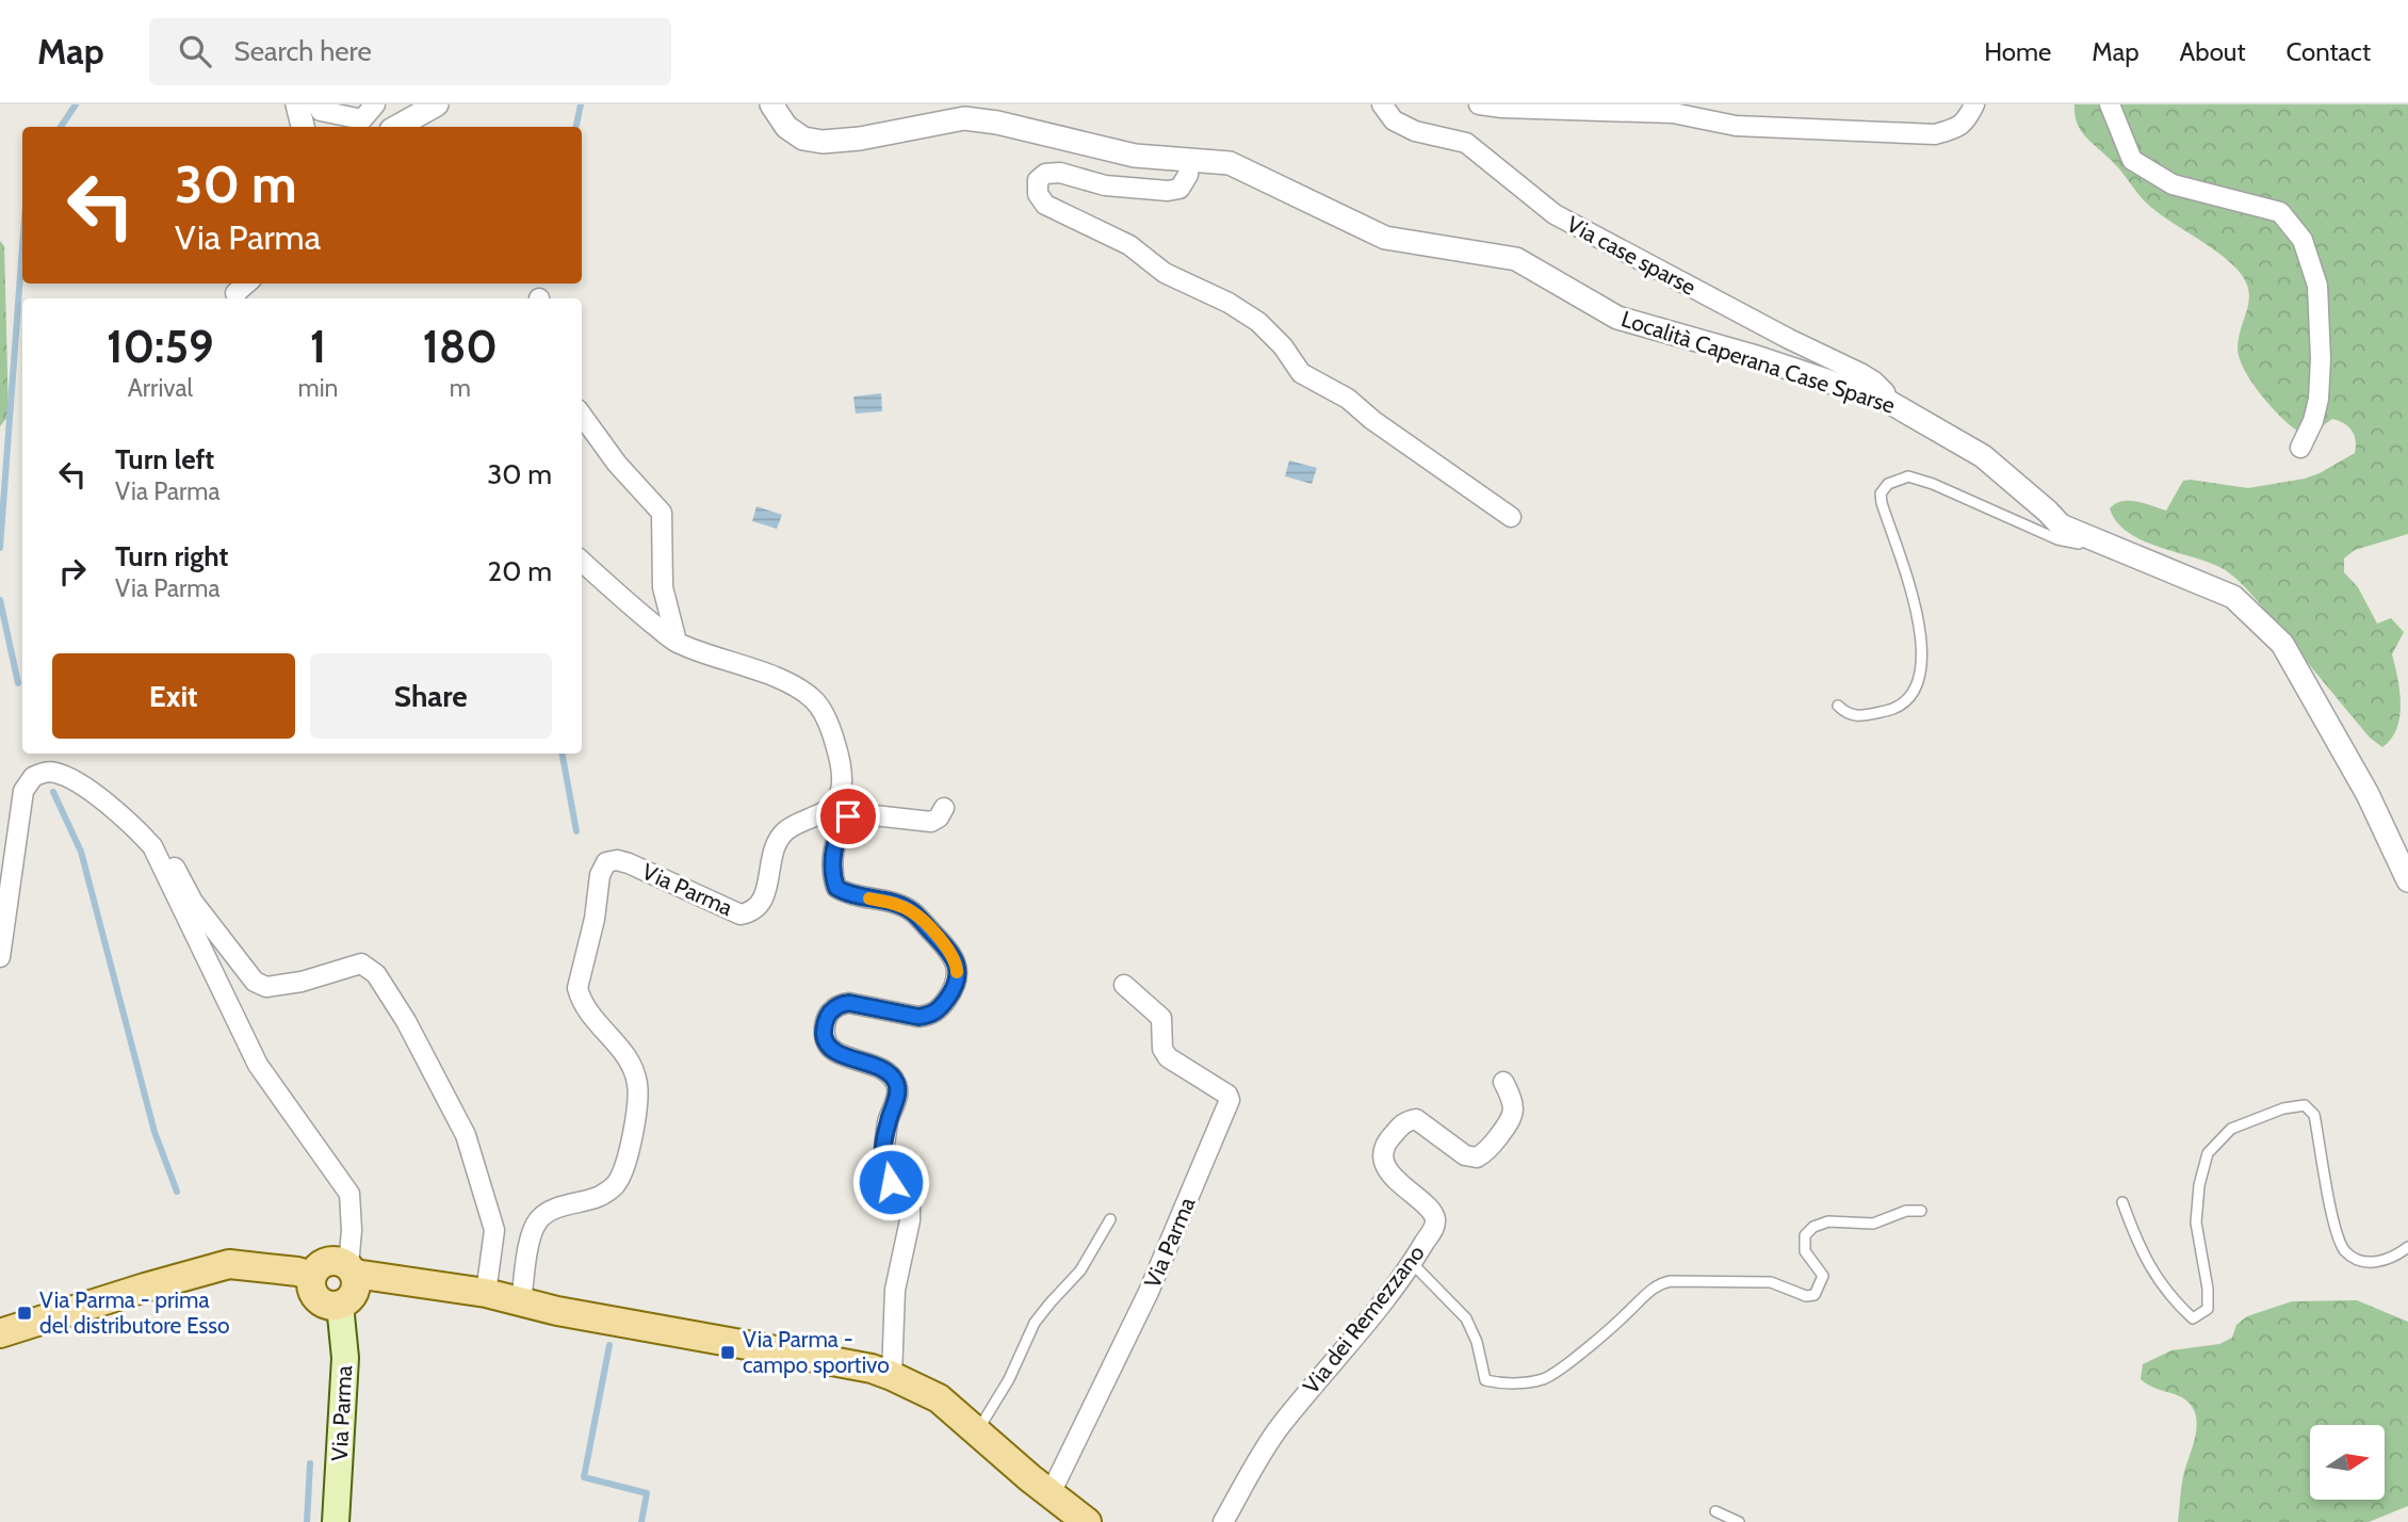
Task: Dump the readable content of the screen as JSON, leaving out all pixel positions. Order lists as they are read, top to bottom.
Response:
{
  "streets": {
    "main road": ["Via Parma"],
    "street": ["Via case sparse", "Località Caperana Case Sparse", "Via dei Remezzano"]
  },
  "crossings": [
    ["Via case sparse", "Località Caperana Case Sparse"]
  ],
  "places": {
    "transit": ["Via Parma - prima del distributore Esso", "Via Parma - campo sportivo"]
  },
  "north": "right",
  "page": {
    "header": "Map",
    "search": "Search here",
    "nav": [
      "Home",
      "Map",
      "About",
      "Contact"
    ],
    "turn": ["30 m", "Via Parma"],
    "eta": [
      "10:59",
      "Arrival",
      "1",
      "min",
      "180",
      "m"
    ],
    "list": [
      {
        "name": "Turn left",
        "note": "Via Parma",
        "value": "30 m"
      },
      {
        "name": "Turn right",
        "note": "Via Parma",
        "value": "20 m"
      }
    ],
    "buttons": ["Exit", "Share"]
  }
}
